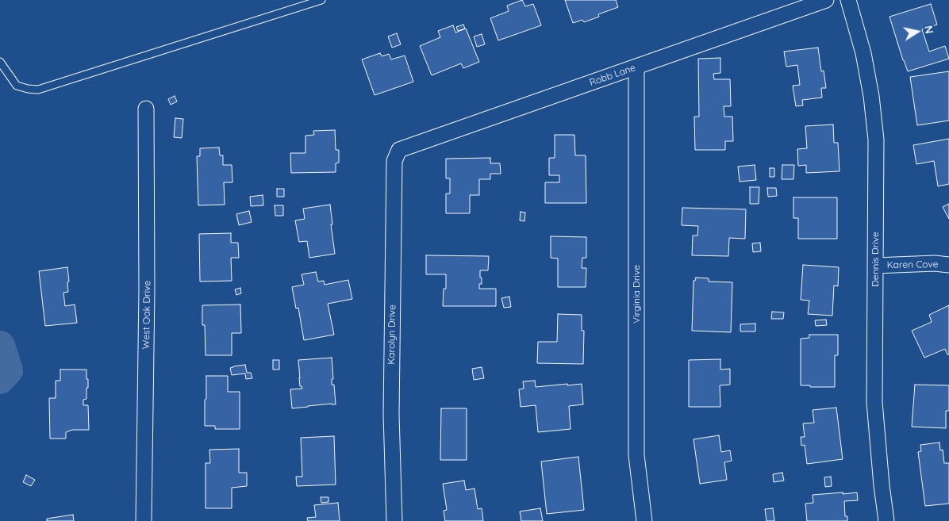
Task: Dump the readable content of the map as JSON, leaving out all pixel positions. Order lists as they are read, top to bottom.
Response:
{
  "streets": {
    "street": [
      "Robb Lane",
      "Dennis Drive",
      "Karen Cove",
      "Virginia Drive",
      "West Oak Drive",
      "Karolyn Drive"
    ]
  },
  "crossings": [
    ["Robb Lane", "Virginia Drive"],
    ["Robb Lane", "Karolyn Drive"],
    ["Dennis Drive", "Karen Cove"]
  ],
  "north": "right"
}
